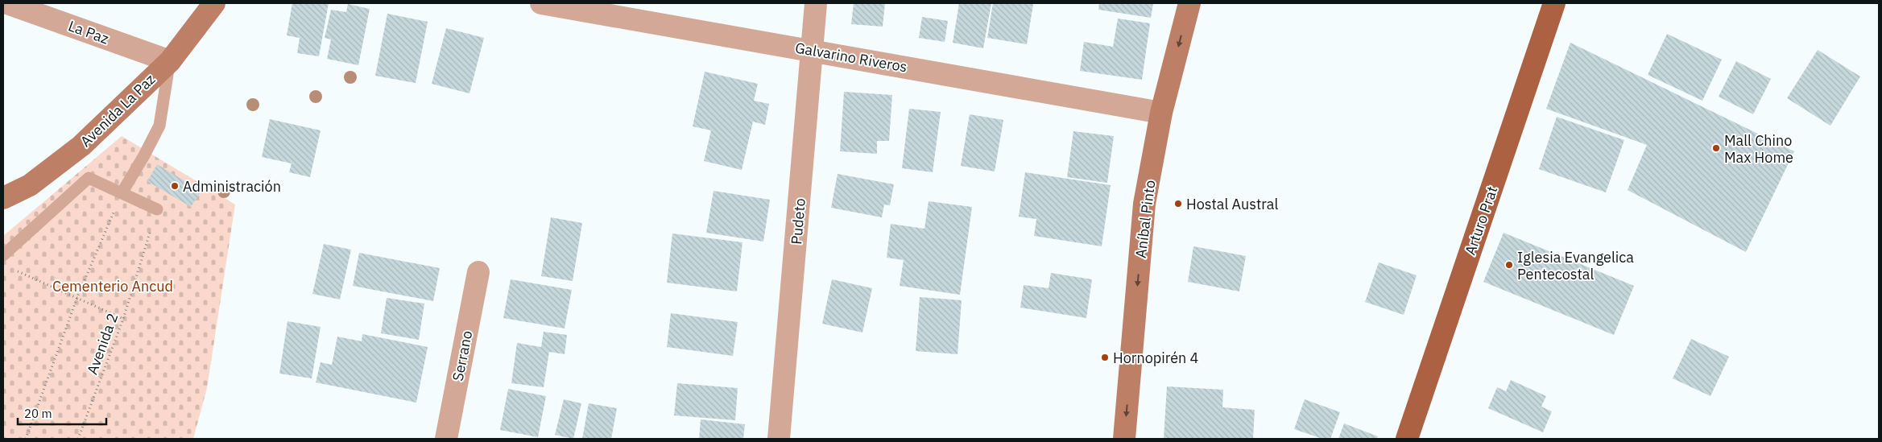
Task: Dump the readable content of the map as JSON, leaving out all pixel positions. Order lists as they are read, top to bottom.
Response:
{
  "streets": {
    "main road": ["Arturo Prat"],
    "street": [
      "La Paz",
      "Galvarino Riveros",
      "Avenida La Paz",
      "Aníbal Pinto",
      "Pudeto",
      "Serrano"
    ],
    "path": ["Avenida 2"]
  },
  "crossings": [
    ["La Paz", "Avenida La Paz"],
    ["Galvarino Riveros", "Aníbal Pinto"],
    ["Galvarino Riveros", "Pudeto"]
  ],
  "one_way": ["Aníbal Pinto"],
  "parks": ["Cementerio Ancud"],
  "places": [
    "Mall Chino Max Home",
    "Administración",
    "Hostal Austral",
    "Iglesia Evangelica Pentecostal",
    "Hornopirén 4"
  ],
  "scale_bar": "20 m"
}
